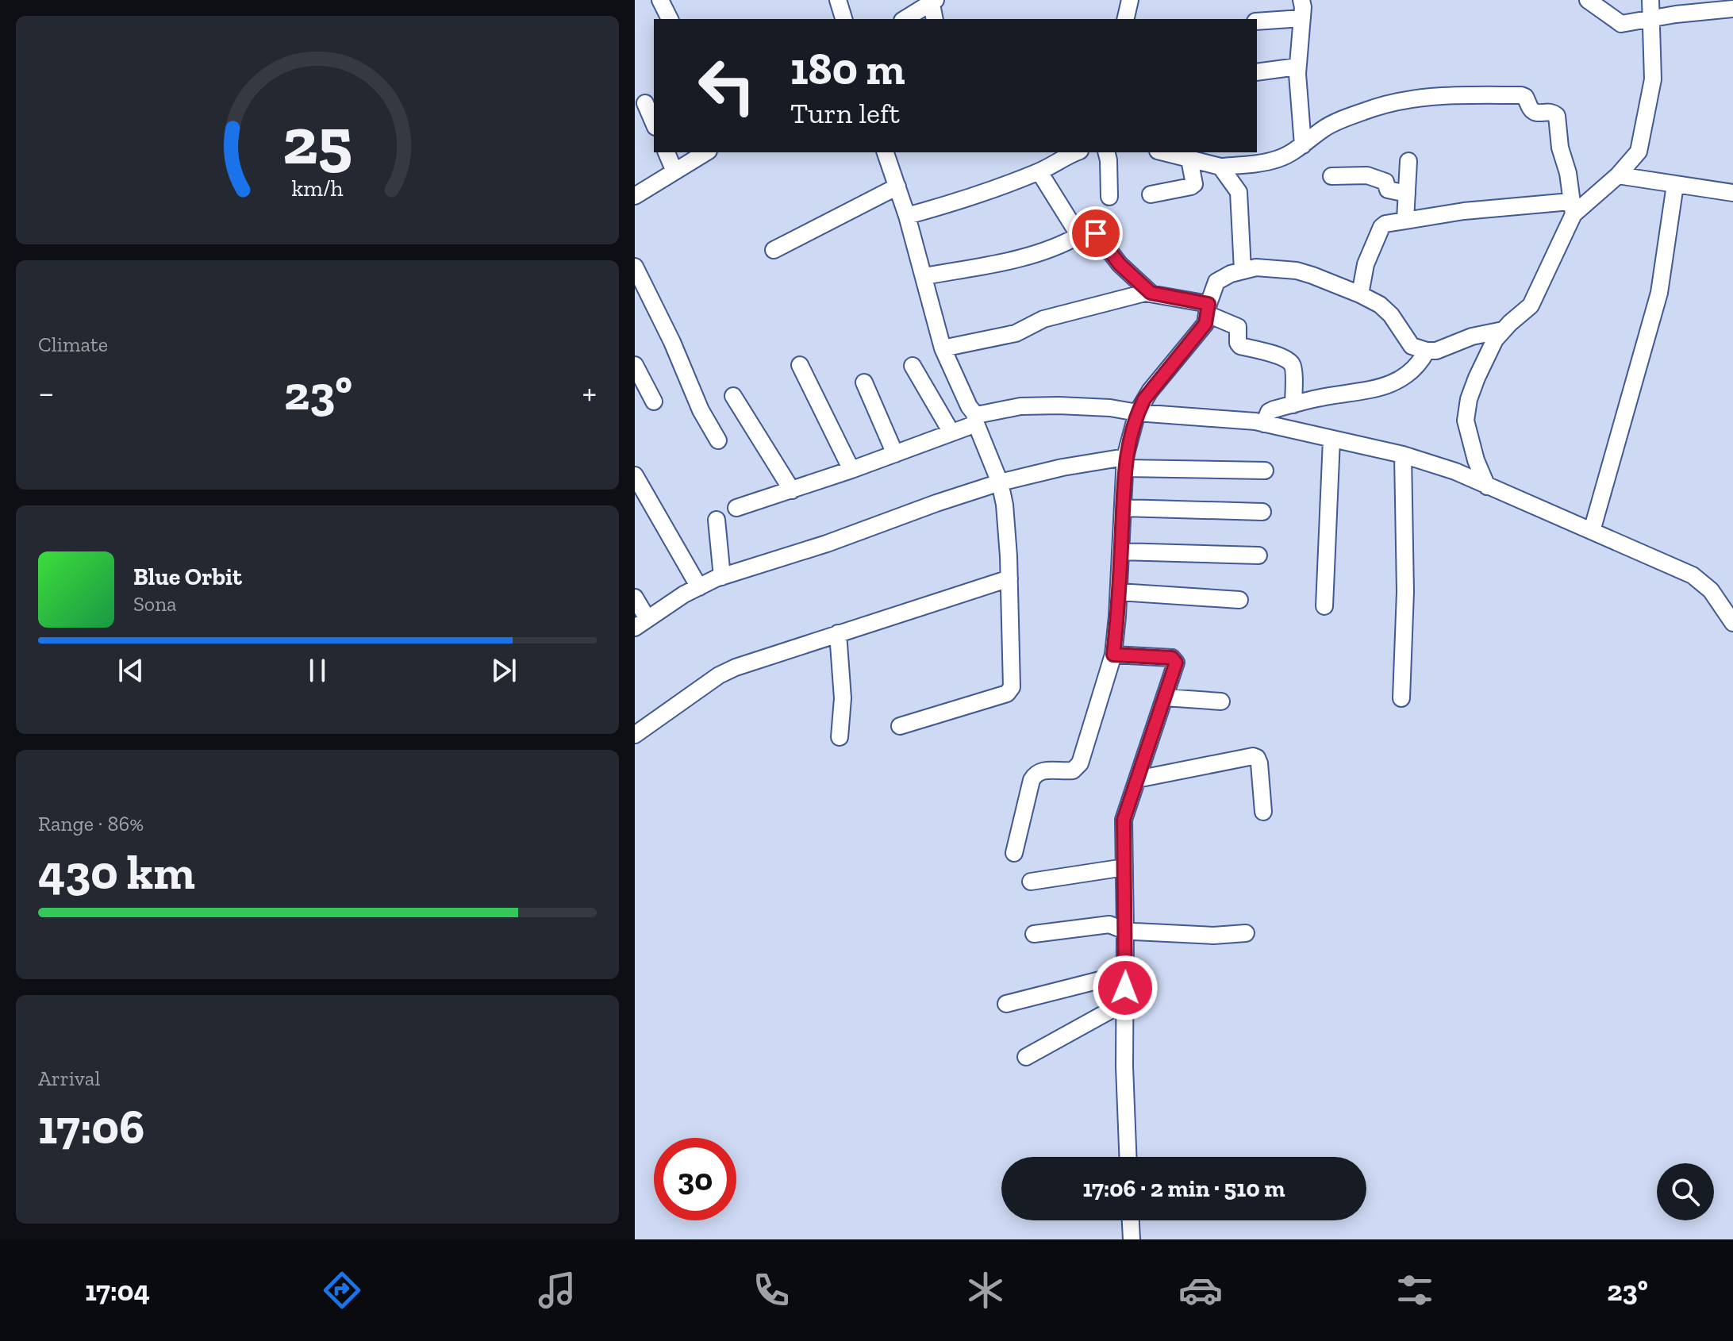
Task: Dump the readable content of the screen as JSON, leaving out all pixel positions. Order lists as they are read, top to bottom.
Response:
{
  "page": {
    "turn": ["180 m", "Turn left"],
    "tile": [
      "Climate",
      ["Range · 86%", "430 km"],
      ["Arrival", "17:06"]
    ],
    "heat": ["−", "23°", "+"],
    "song": ["Blue Orbit", "Sona"],
    "limit": "30",
    "trip": "17:06 · 2 min · 510 m",
    "tabs": ["17:04", "23°"],
    "gauge": ["25", "km/h"]
  }
}
